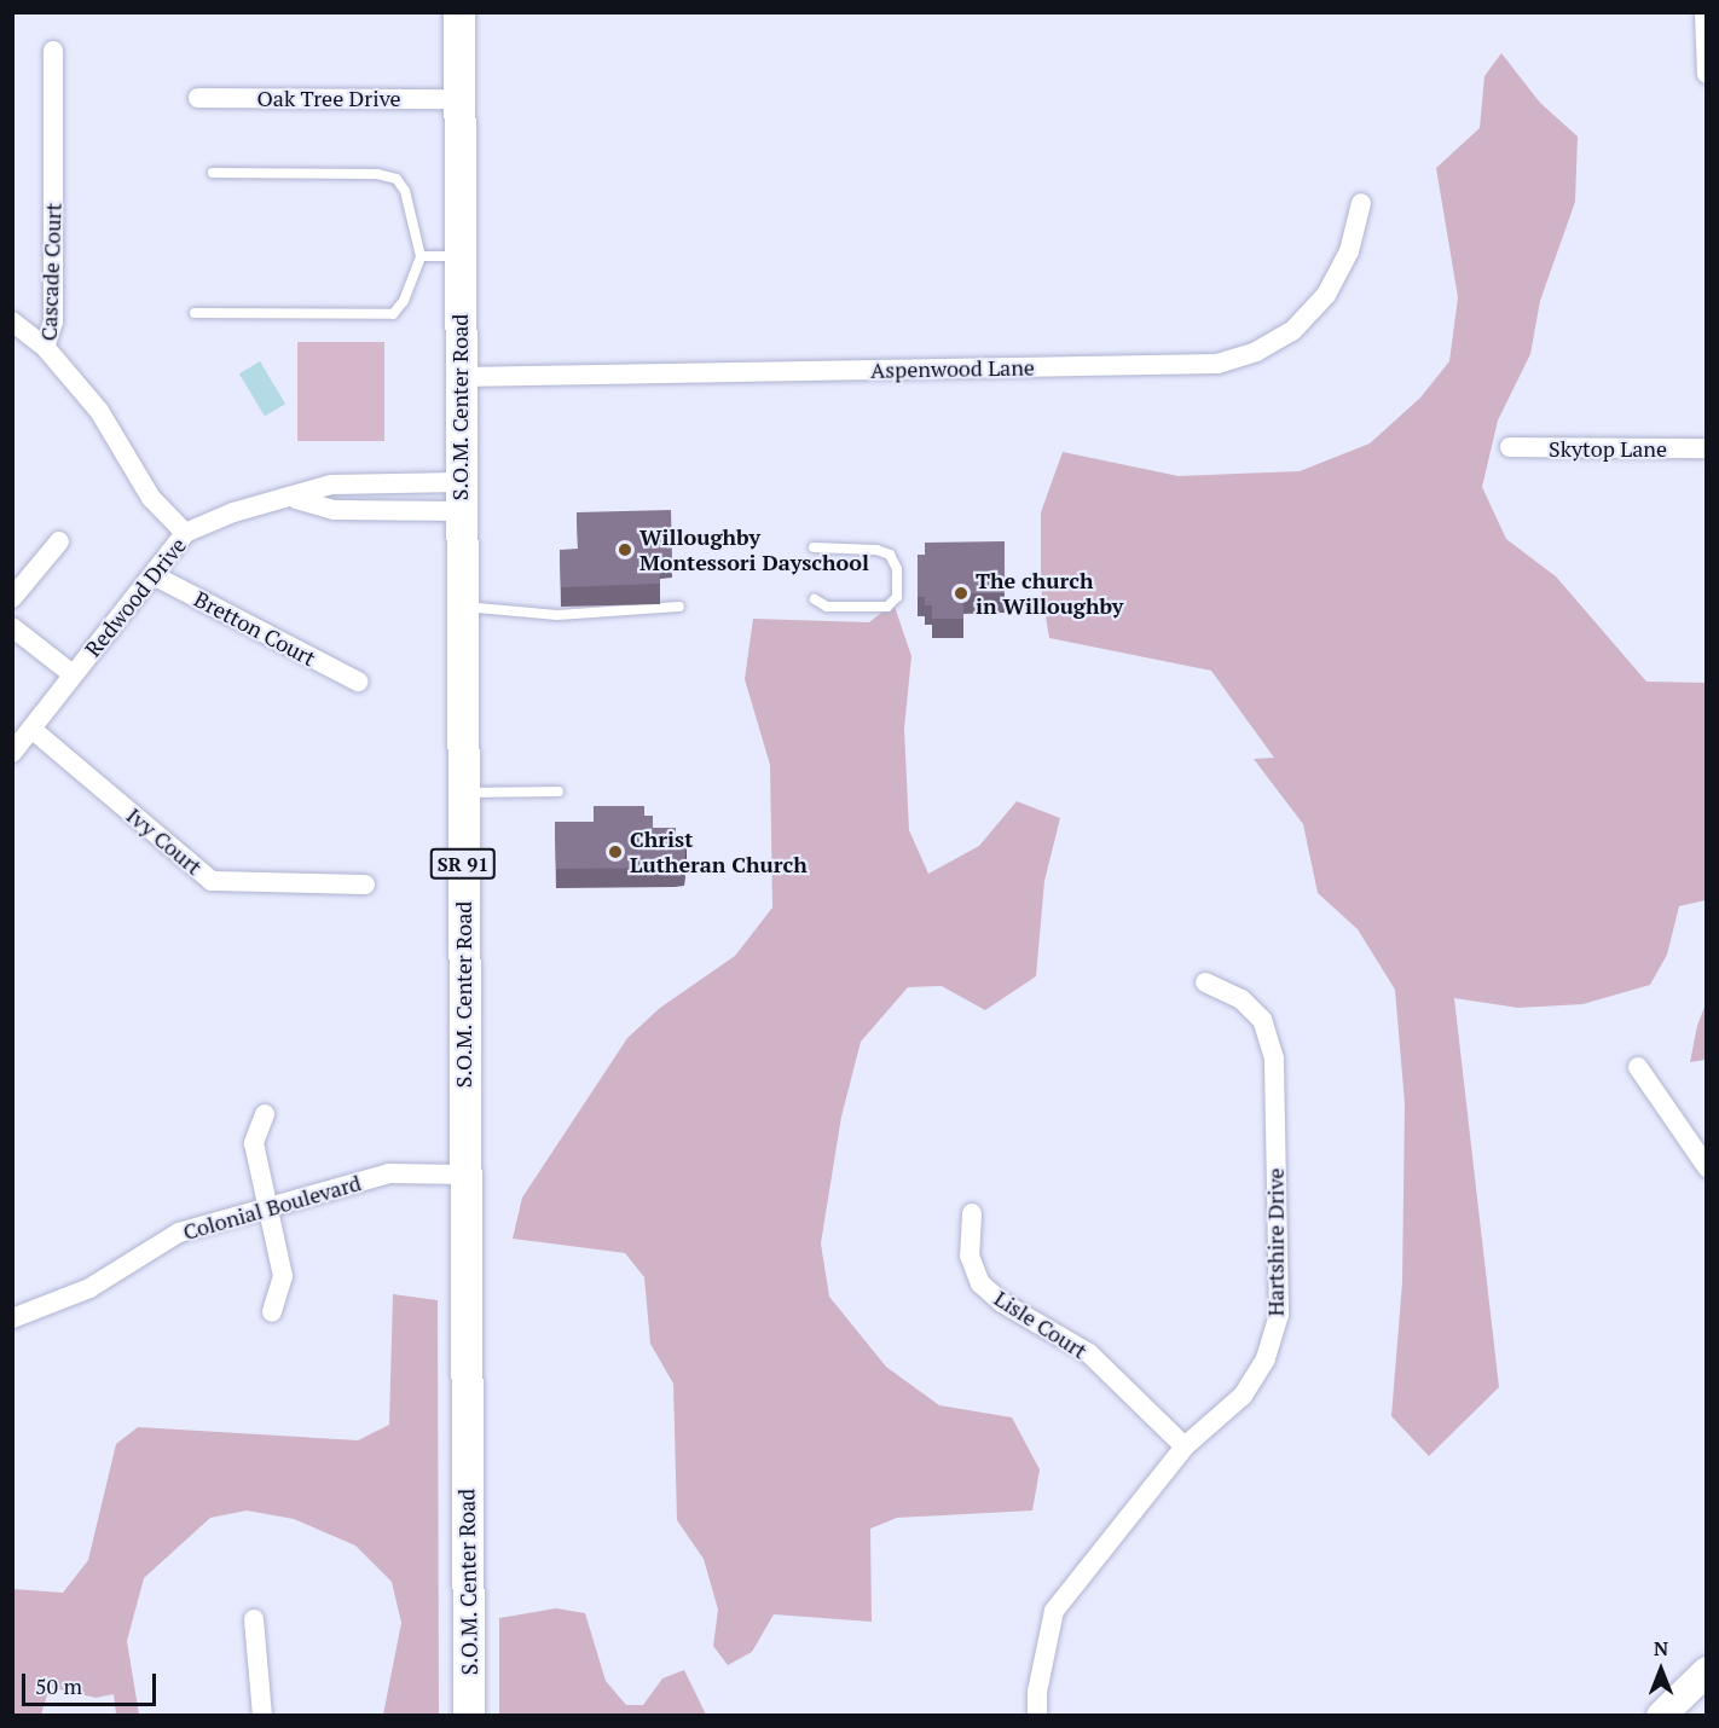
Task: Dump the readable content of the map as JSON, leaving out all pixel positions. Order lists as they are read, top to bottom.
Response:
{
  "streets": {
    "main road": ["S.O.M. Center Road", "SR 91"],
    "street": [
      "Oak Tree Drive",
      "Cascade Court",
      "Aspenwood Lane",
      "Skytop Lane",
      "Redwood Drive",
      "Bretton Court",
      "Ivy Court",
      "Colonial Boulevard",
      "Hartshire Drive",
      "Lisle Court"
    ]
  },
  "crossings": [
    ["Oak Tree Drive", "S.O.M. Center Road"],
    ["Cascade Court", "Redwood Drive"],
    ["Aspenwood Lane", "S.O.M. Center Road"],
    ["S.O.M. Center Road", "Redwood Drive"],
    ["S.O.M. Center Road", "Colonial Boulevard"],
    ["Redwood Drive", "Bretton Court"],
    ["Redwood Drive", "Ivy Court"],
    ["Hartshire Drive", "Lisle Court"]
  ],
  "places": ["Willoughby Montessori Dayschool", "The church in Willoughby", "Christ Lutheran Church"],
  "scale_bar": "50 m",
  "north": "top"
}
